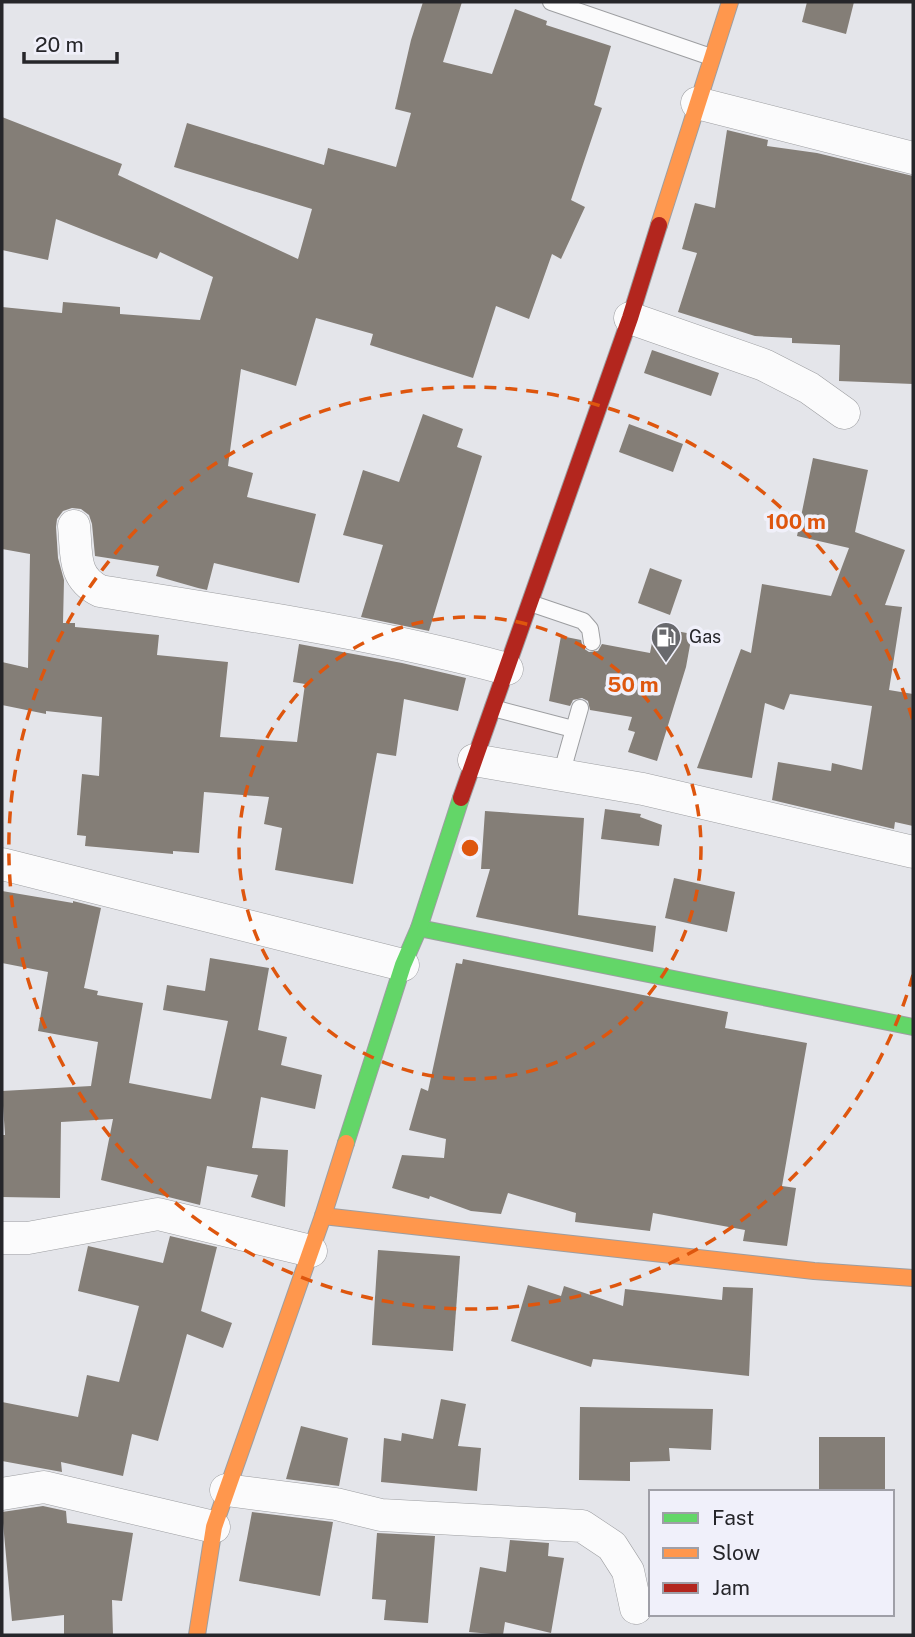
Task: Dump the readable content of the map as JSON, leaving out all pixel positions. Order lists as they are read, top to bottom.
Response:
{
  "places": {
    "fuel station": ["Gas"]
  },
  "legend": ["Fast", "Slow", "Jam"],
  "scale_bar": "20 m",
  "rings": ["100 m", "50 m"]
}
